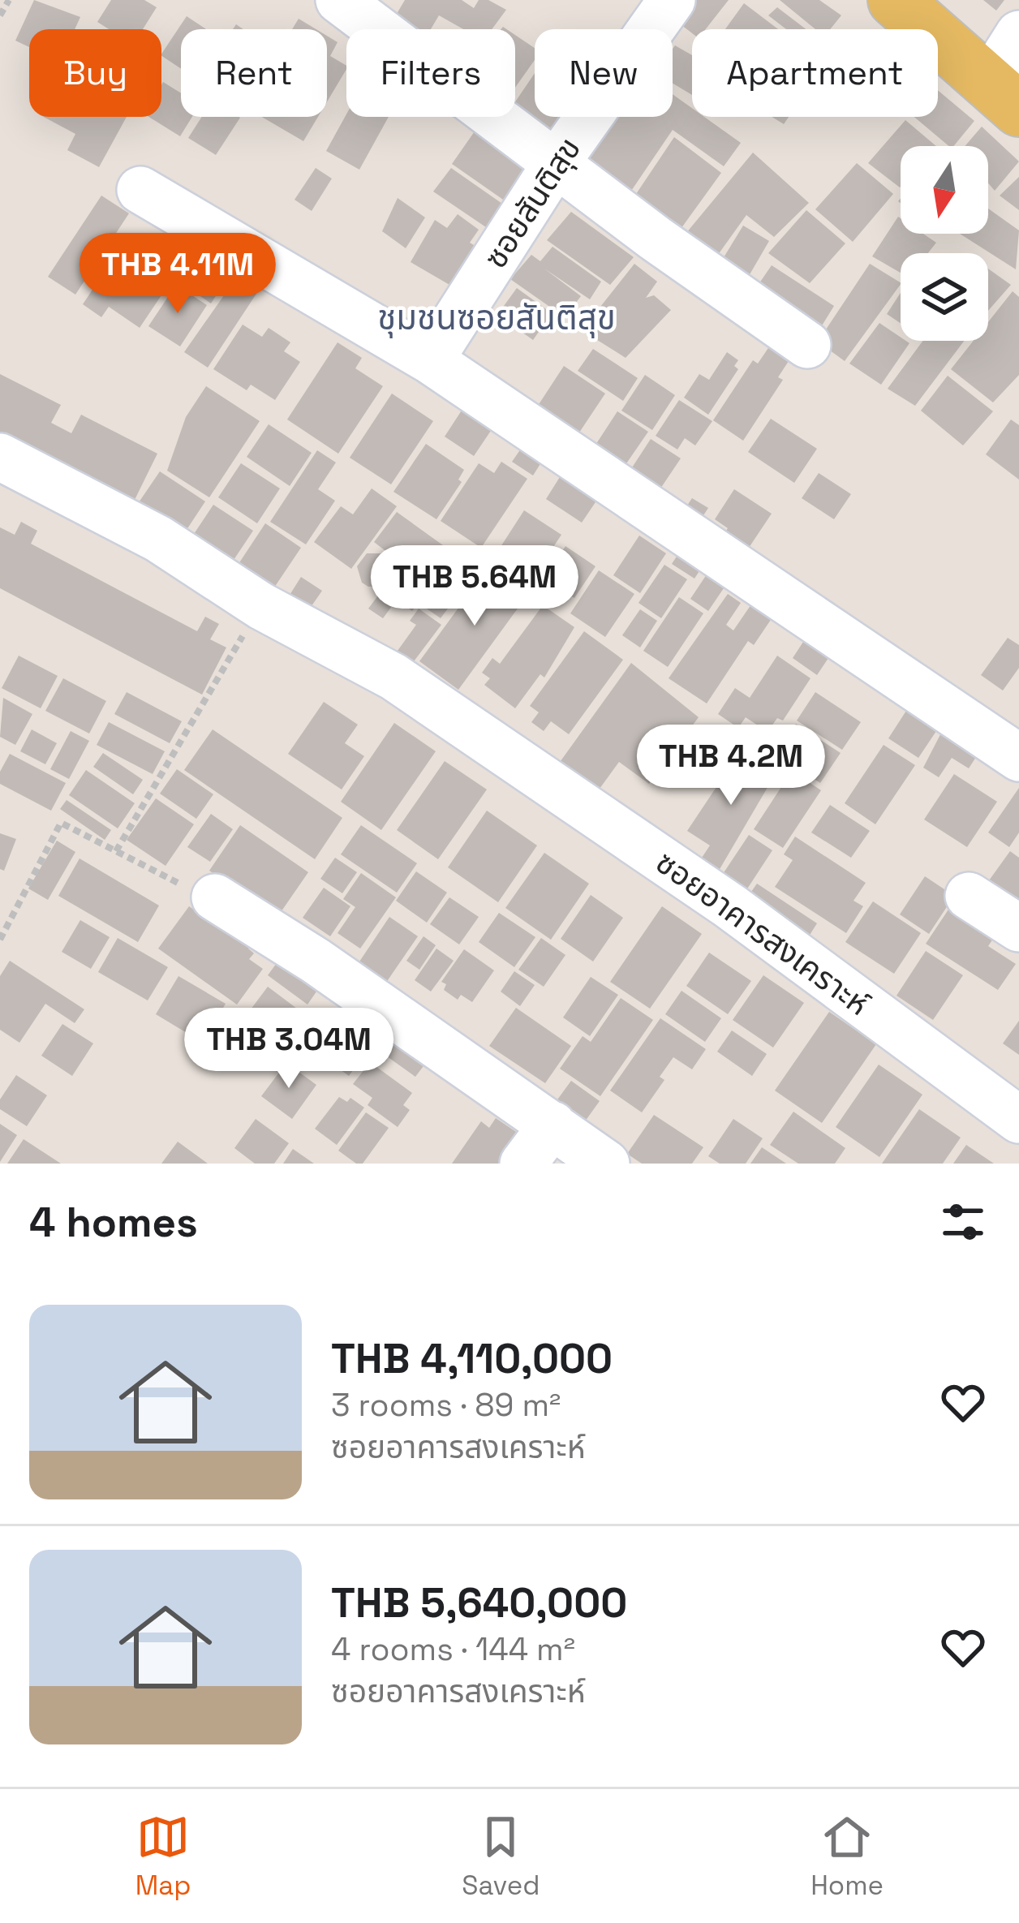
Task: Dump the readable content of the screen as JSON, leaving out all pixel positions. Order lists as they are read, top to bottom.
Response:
{
  "streets": {
    "street": ["ซอยสันติสุข", "ซอยอาคารสงเคราะห์"]
  },
  "districts": ["ชุมชนซอยสันติสุข"],
  "north": "bottom",
  "page": {
    "chip": [
      "Buy",
      "Rent",
      "Filters",
      "New",
      "Apartment"
    ],
    "price": [
      "THB 4.11M",
      "THB 5.64M",
      "THB 4.2M",
      "THB 3.04M"
    ],
    "heading": "4 homes",
    "list": [
      {
        "name": "THB 4,110,000",
        "note": "3 rooms · 89 m² · ซอยอาคารสงเคราะห์"
      },
      {
        "name": "THB 5,640,000",
        "note": "4 rooms · 144 m² · ซอยอาคารสงเคราะห์"
      }
    ],
    "tabs": ["Map", "Saved", "Home"]
  }
}
